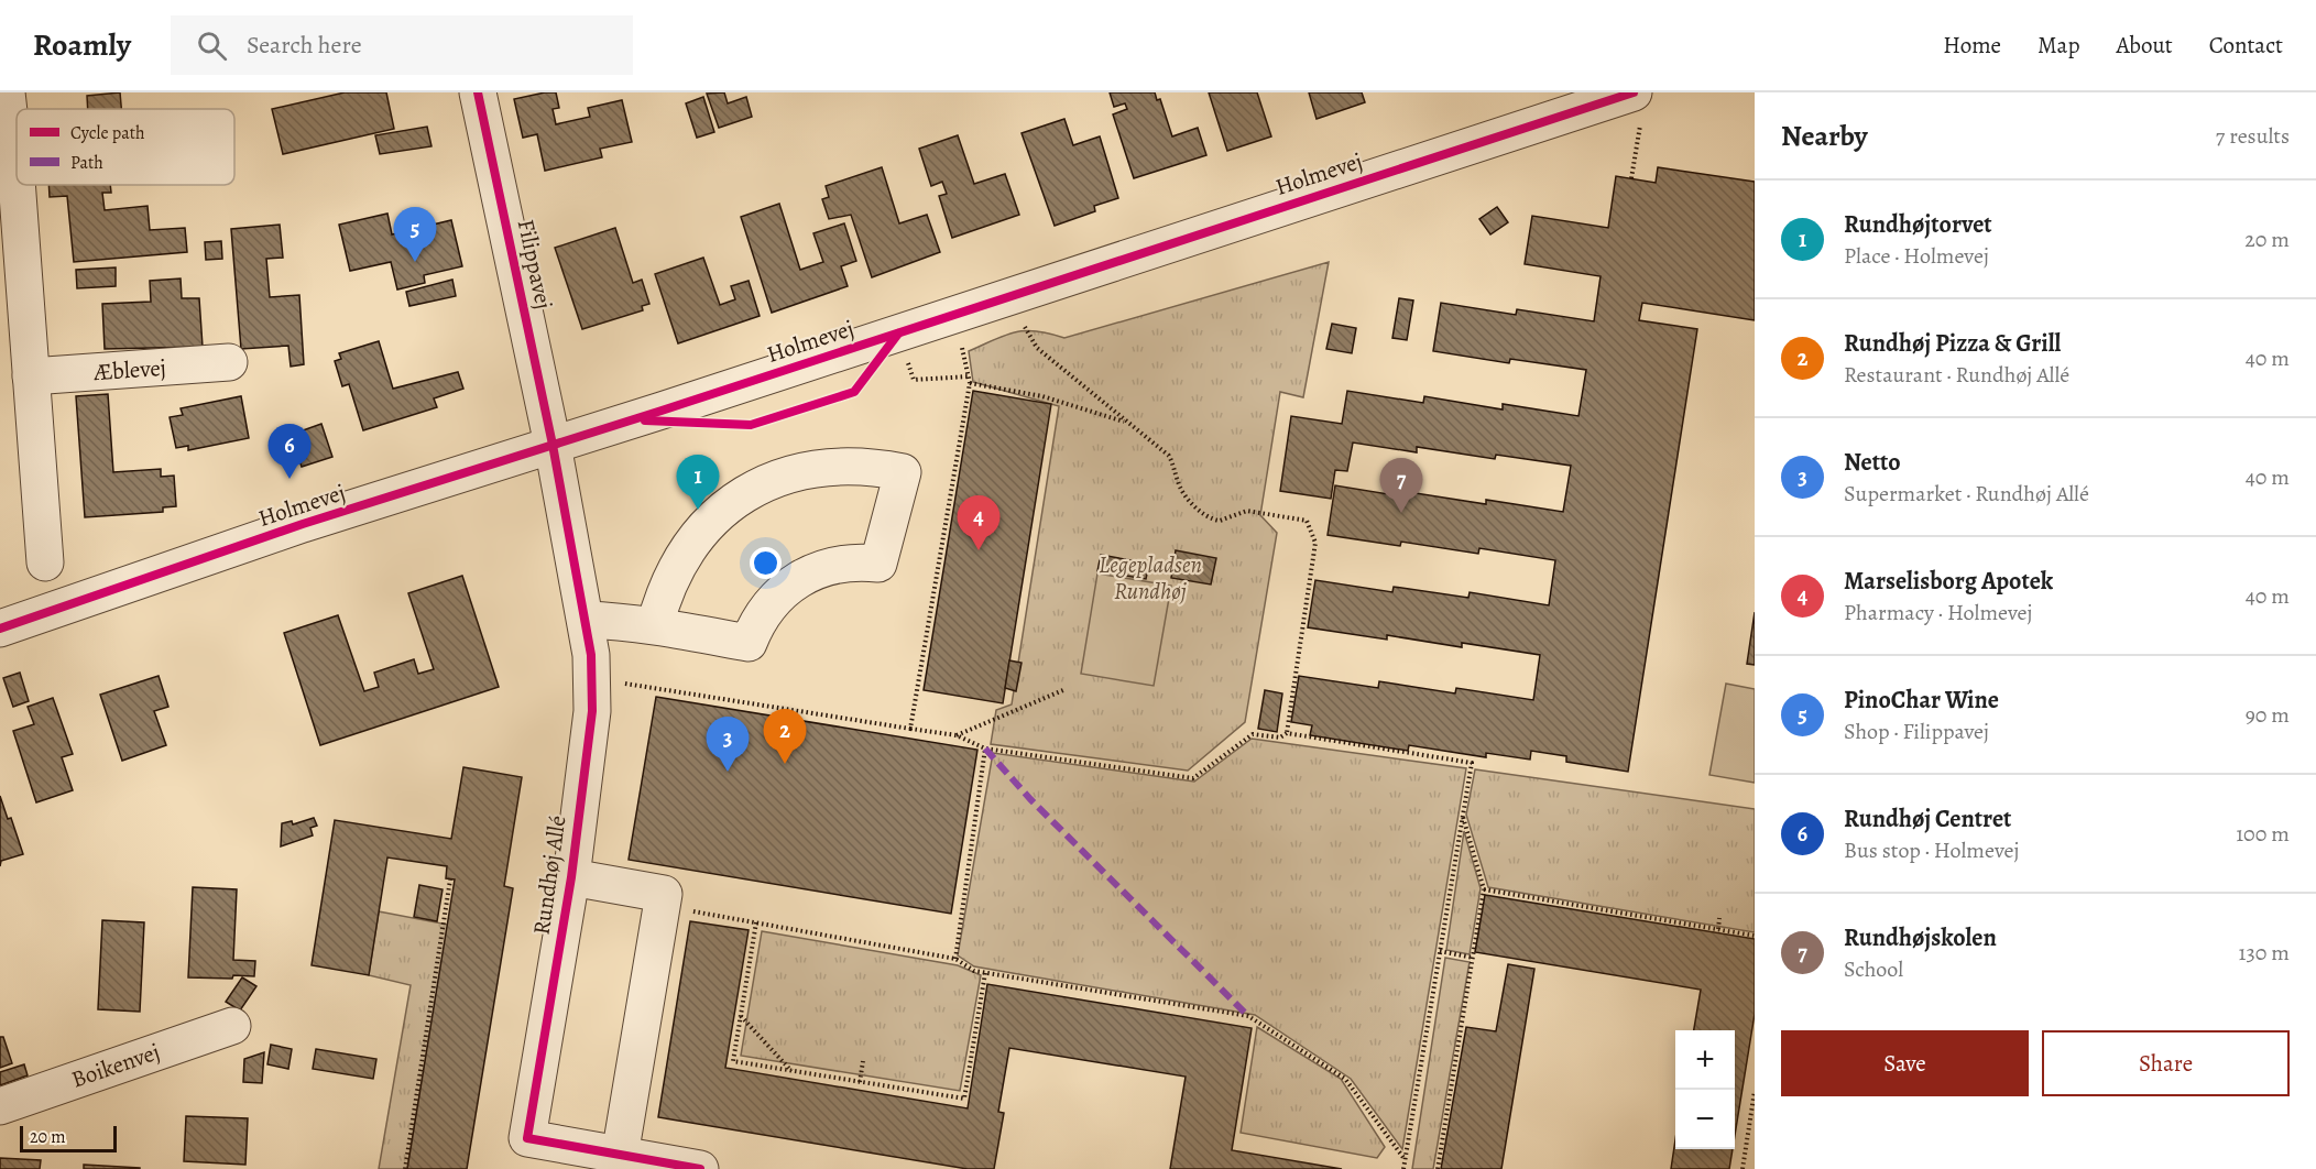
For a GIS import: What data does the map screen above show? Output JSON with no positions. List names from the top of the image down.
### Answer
{
  "streets": {
    "street": [
      "Holmevej",
      "Filippavej",
      "Æblevej",
      "Rundhøj Allé",
      "Boikenvej"
    ]
  },
  "crossings": [
    ["Holmevej", "Filippavej"],
    ["Holmevej", "Rundhøj Allé"],
    ["Filippavej", "Rundhøj Allé"]
  ],
  "parks": ["Legepladsen Rundhøj"],
  "legend": ["Cycle path", "Path"],
  "scale_bar": "20 m",
  "page": {
    "header": "Roamly",
    "search": "Search here",
    "nav": [
      "Home",
      "Map",
      "About",
      "Contact"
    ],
    "heading": ["Nearby", "7 results"],
    "list": [
      {
        "mark": "1",
        "name": "Rundhøjtorvet",
        "note": "Place · Holmevej",
        "value": "20 m"
      },
      {
        "mark": "2",
        "name": "Rundhøj Pizza & Grill",
        "note": "Restaurant · Rundhøj Allé",
        "value": "40 m"
      },
      {
        "mark": "3",
        "name": "Netto",
        "note": "Supermarket · Rundhøj Allé",
        "value": "40 m"
      },
      {
        "mark": "4",
        "name": "Marselisborg Apotek",
        "note": "Pharmacy · Holmevej",
        "value": "40 m"
      },
      {
        "mark": "5",
        "name": "PinoChar Wine",
        "note": "Shop · Filippavej",
        "value": "90 m"
      },
      {
        "mark": "6",
        "name": "Rundhøj Centret",
        "note": "Bus stop · Holmevej",
        "value": "100 m"
      },
      {
        "mark": "7",
        "name": "Rundhøjskolen",
        "note": "School",
        "value": "130 m"
      }
    ],
    "pins": [
      "5",
      "6",
      "1",
      "7",
      "4",
      "2",
      "3"
    ],
    "buttons": ["Save", "Share"],
    "map_buttons": ["+", "−"],
    "scale": "20 m"
  }
}
